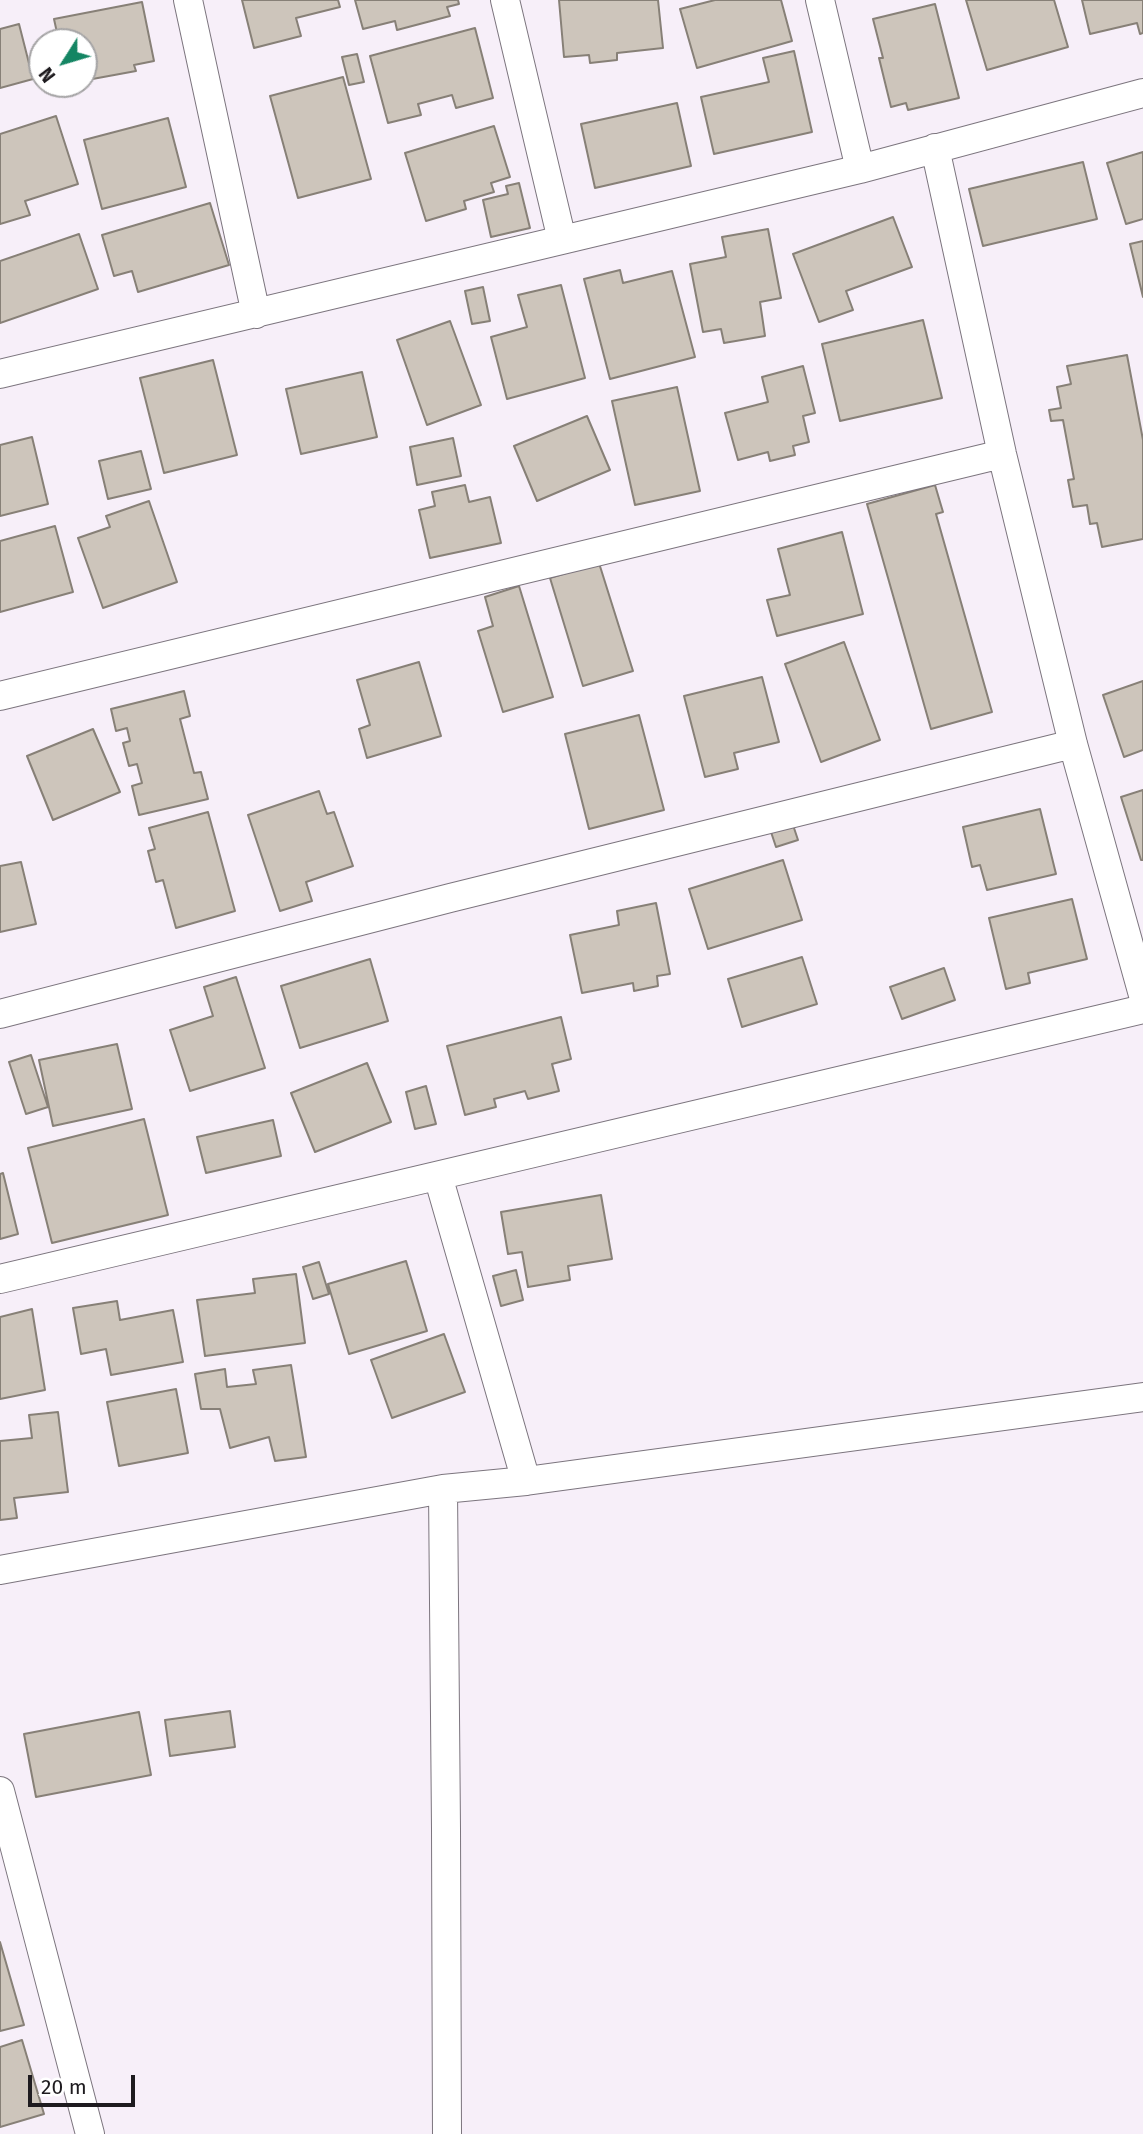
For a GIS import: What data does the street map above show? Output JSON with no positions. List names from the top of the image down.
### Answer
{
  "scale_bar": "20 m",
  "north": "bottom left"
}
